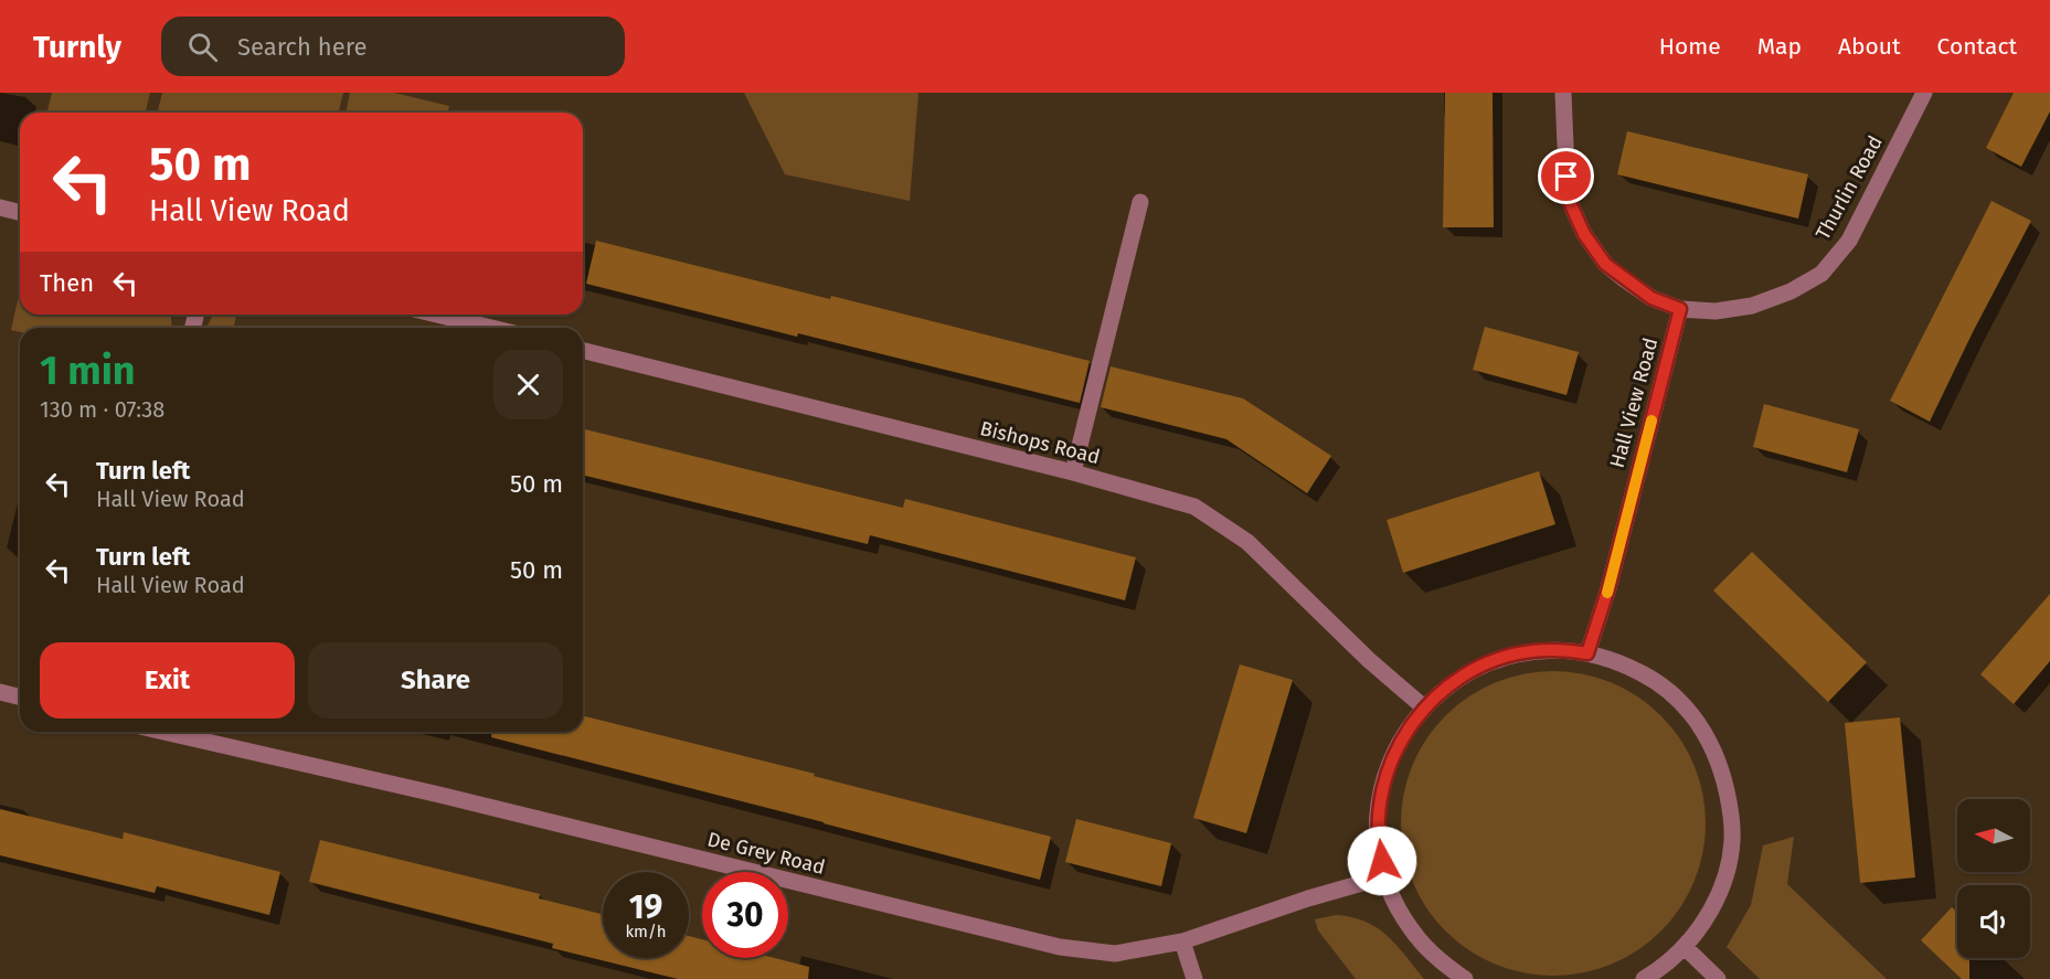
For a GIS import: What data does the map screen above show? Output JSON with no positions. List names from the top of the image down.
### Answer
{
  "streets": {
    "street": [
      "Thurlin Road",
      "Hall View Road",
      "Bishops Road",
      "De Grey Road"
    ]
  },
  "crossings": [
    ["Thurlin Road", "Hall View Road"]
  ],
  "north": "left",
  "page": {
    "header": "Turnly",
    "search": "Search here",
    "nav": [
      "Home",
      "Map",
      "About",
      "Contact"
    ],
    "turn": ["50 m", "Hall View Road"],
    "then": "Then",
    "heading": ["1 min", "130 m · 07:38"],
    "list": [
      {
        "name": "Turn left",
        "note": "Hall View Road",
        "value": "50 m"
      },
      {
        "name": "Turn left",
        "note": "Hall View Road",
        "value": "50 m"
      }
    ],
    "buttons": ["Exit", "Share"],
    "speed": "19 km/h",
    "limit": "30"
  }
}
